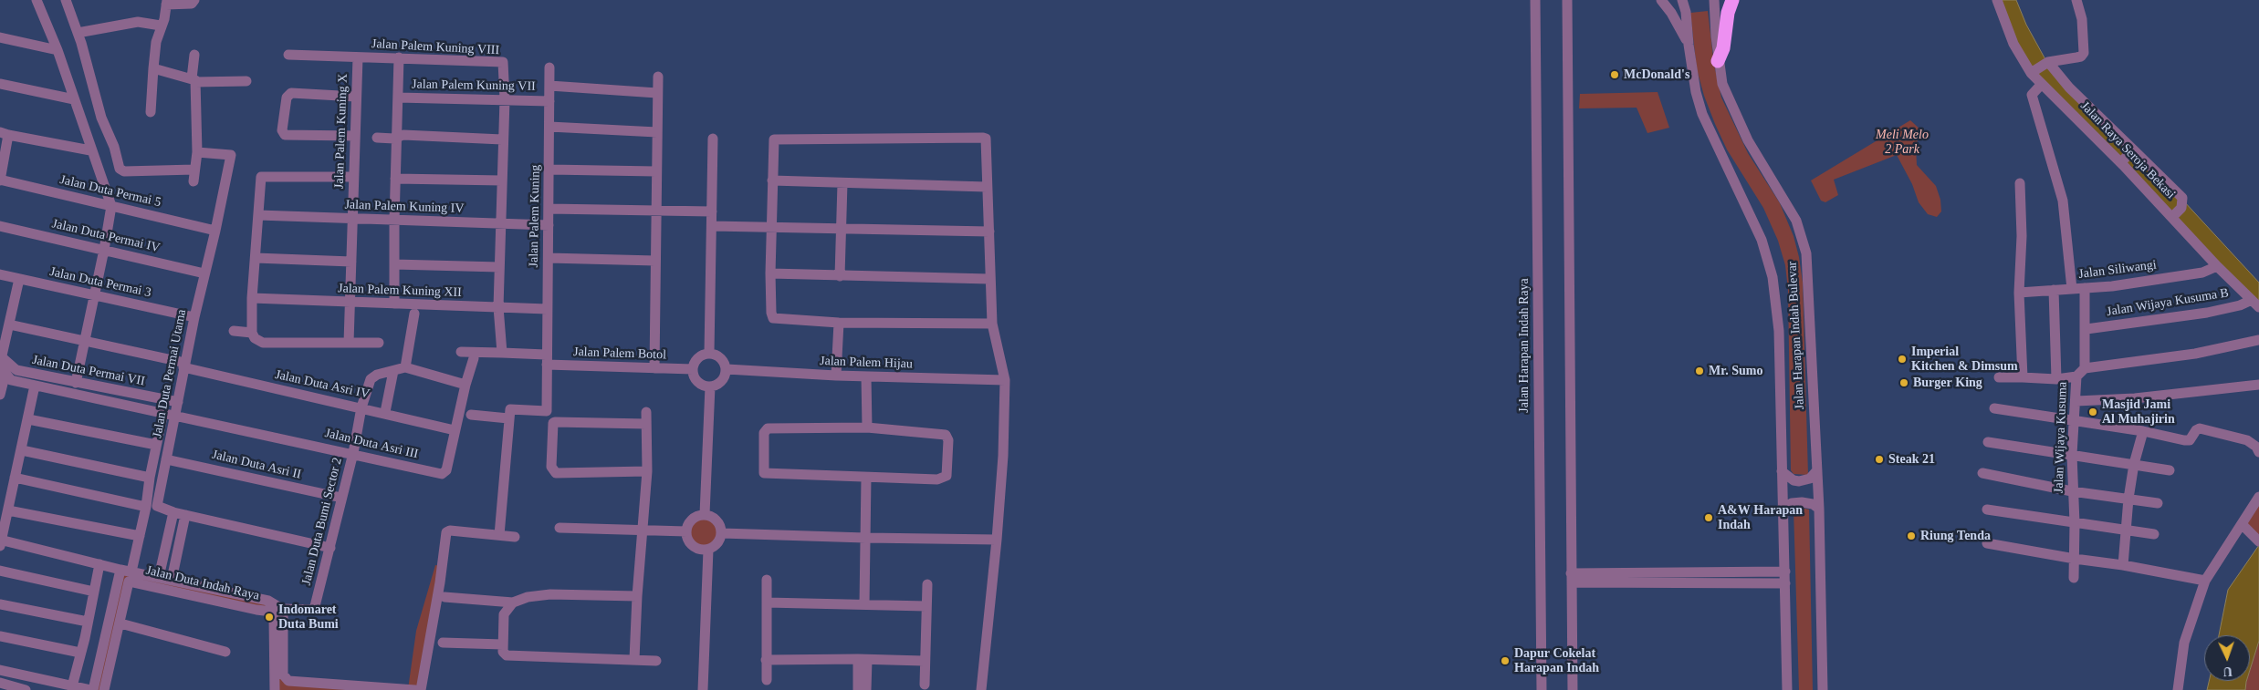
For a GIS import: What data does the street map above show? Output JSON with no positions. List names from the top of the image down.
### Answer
{
  "streets": {
    "street": [
      "Jalan Palem Kuning VIII",
      "Jalan Palem Kuning VII",
      "Jalan Palem Kuning X",
      "Jalan Raya Seroja Bekasi",
      "Jalan Duta Permai 5",
      "Jalan Palem Kuning IV",
      "Jalan Palem Kuning",
      "Jalan Duta Permai IV",
      "Jalan Siliwangi",
      "Jalan Duta Permai 3",
      "Jalan Palem Kuning XII",
      "Jalan Wijaya Kusuma B",
      "Jalan Harapan Indah Bulevar",
      "Jalan Harapan Indah Raya",
      "Jalan Palem Botol",
      "Jalan Palem Hijau",
      "Jalan Duta Permai VII",
      "Jalan Duta Permai Utama",
      "Jalan Duta Asri IV",
      "Jalan Wijaya Kusuma",
      "Jalan Duta Asri III",
      "Jalan Duta Asri II",
      "Jalan Duta Bumi Sector 2",
      "Jalan Duta Indah Raya"
    ]
  },
  "crossings": [
    ["Jalan Palem Kuning VIII", "Jalan Palem Kuning VII"],
    ["Jalan Palem Kuning VIII", "Jalan Palem Kuning X"],
    ["Jalan Palem Kuning VII", "Jalan Palem Kuning"],
    ["Jalan Palem Kuning X", "Jalan Palem Kuning IV"],
    ["Jalan Palem Kuning X", "Jalan Palem Kuning XII"],
    ["Jalan Raya Seroja Bekasi", "Jalan Siliwangi"],
    ["Jalan Raya Seroja Bekasi", "Jalan Wijaya Kusuma B"],
    ["Jalan Duta Permai 5", "Jalan Duta Permai Utama"],
    ["Jalan Palem Kuning IV", "Jalan Palem Kuning"],
    ["Jalan Palem Kuning", "Jalan Palem Kuning XII"],
    ["Jalan Palem Kuning", "Jalan Palem Botol"],
    ["Jalan Duta Permai IV", "Jalan Duta Permai Utama"],
    ["Jalan Duta Permai 3", "Jalan Duta Permai Utama"],
    ["Jalan Palem Botol", "Jalan Palem Hijau"],
    ["Jalan Duta Permai VII", "Jalan Duta Permai Utama"],
    ["Jalan Duta Permai VII", "Jalan Duta Asri III"],
    ["Jalan Duta Permai Utama", "Jalan Duta Asri IV"],
    ["Jalan Duta Permai Utama", "Jalan Duta Asri III"],
    ["Jalan Duta Permai Utama", "Jalan Duta Asri II"],
    ["Jalan Duta Permai Utama", "Jalan Duta Bumi Sector 2"],
    ["Jalan Duta Asri IV", "Jalan Duta Asri III"],
    ["Jalan Duta Asri IV", "Jalan Duta Bumi Sector 2"],
    ["Jalan Duta Asri III", "Jalan Duta Bumi Sector 2"],
    ["Jalan Duta Asri II", "Jalan Duta Bumi Sector 2"],
    ["Jalan Duta Bumi Sector 2", "Jalan Duta Indah Raya"]
  ],
  "parks": ["Meli Melo 2 Park"],
  "places": [
    "McDonald's",
    "Imperial Kitchen & Dimsum",
    "Mr. Sumo",
    "Burger King",
    "Masjid Jami Al Muhajirin",
    "Steak 21",
    "A&W Harapan Indah",
    "Riung Tenda",
    "Indomaret Duta Bumi",
    "Dapur Cokelat Harapan Indah"
  ],
  "north": "bottom"
}
